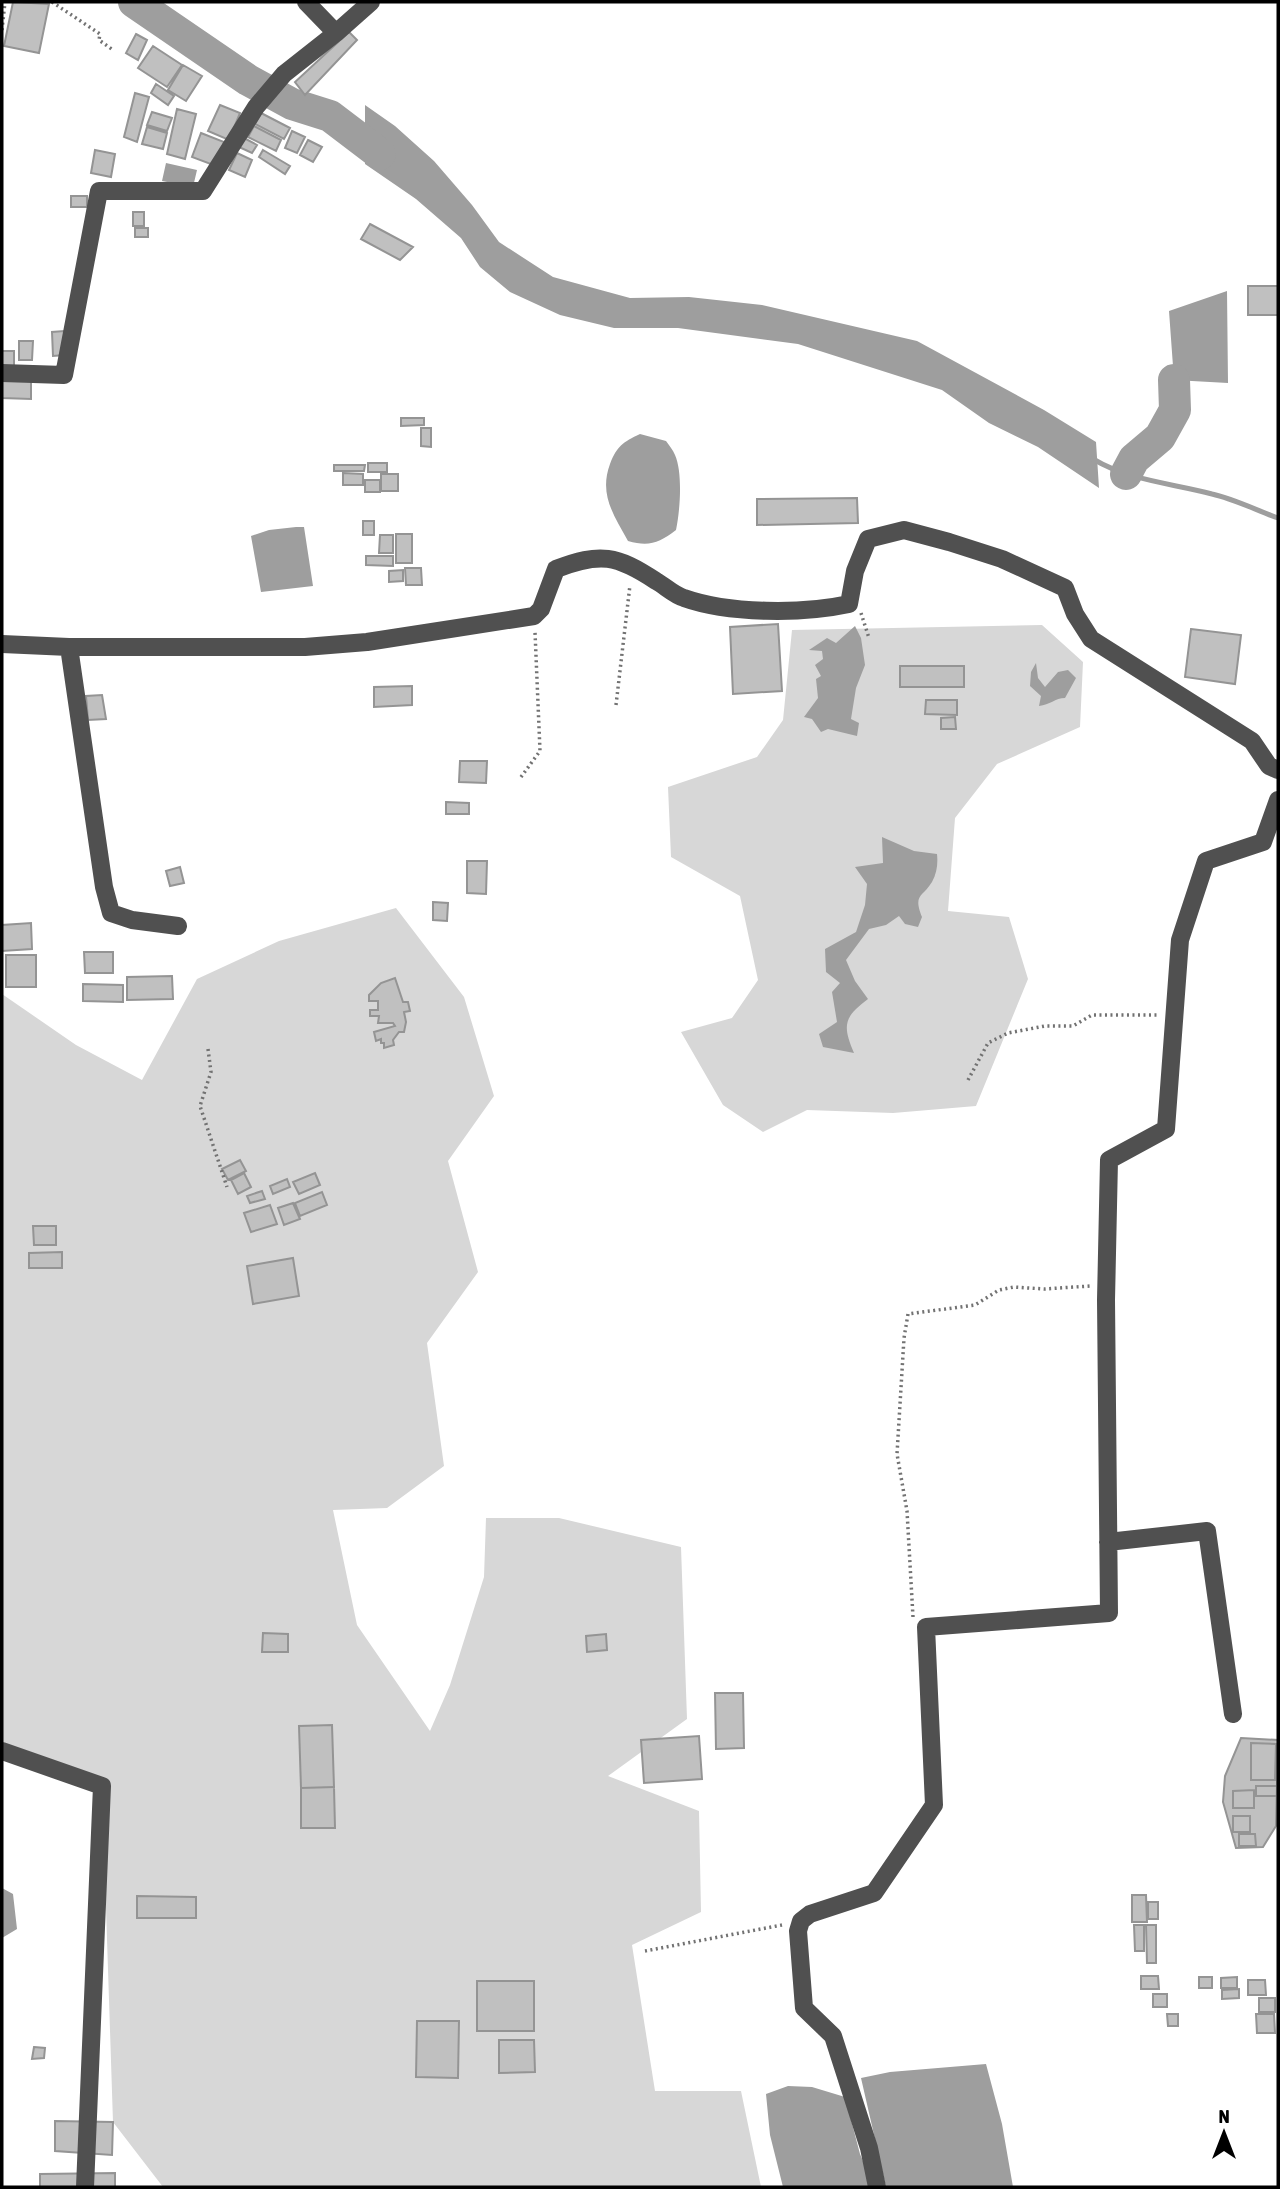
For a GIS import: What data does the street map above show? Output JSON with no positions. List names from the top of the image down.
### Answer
{
  "north": "top"
}
